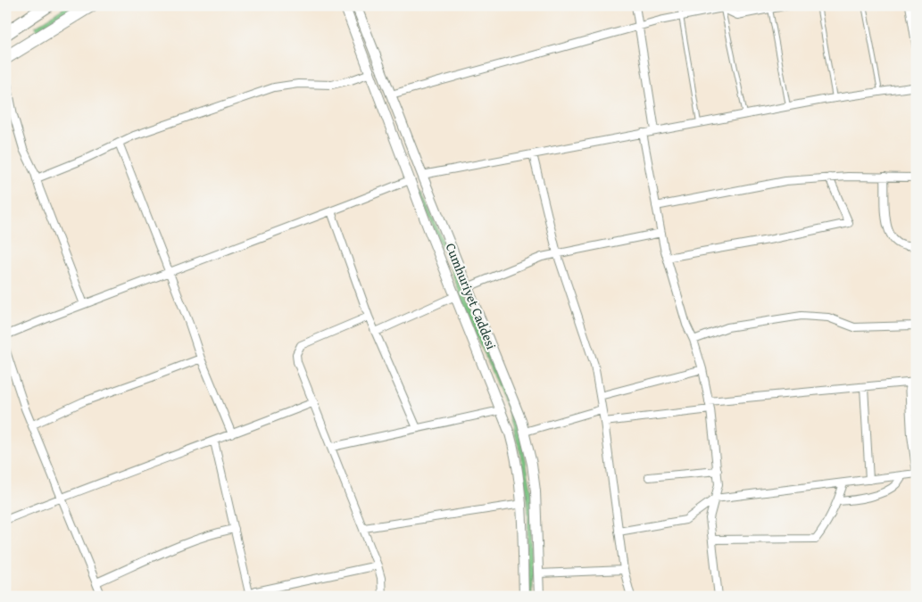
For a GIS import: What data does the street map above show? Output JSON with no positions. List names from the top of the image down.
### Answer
{
  "streets": {
    "main road": ["Cumhuriyet Caddesi"]
  }
}
